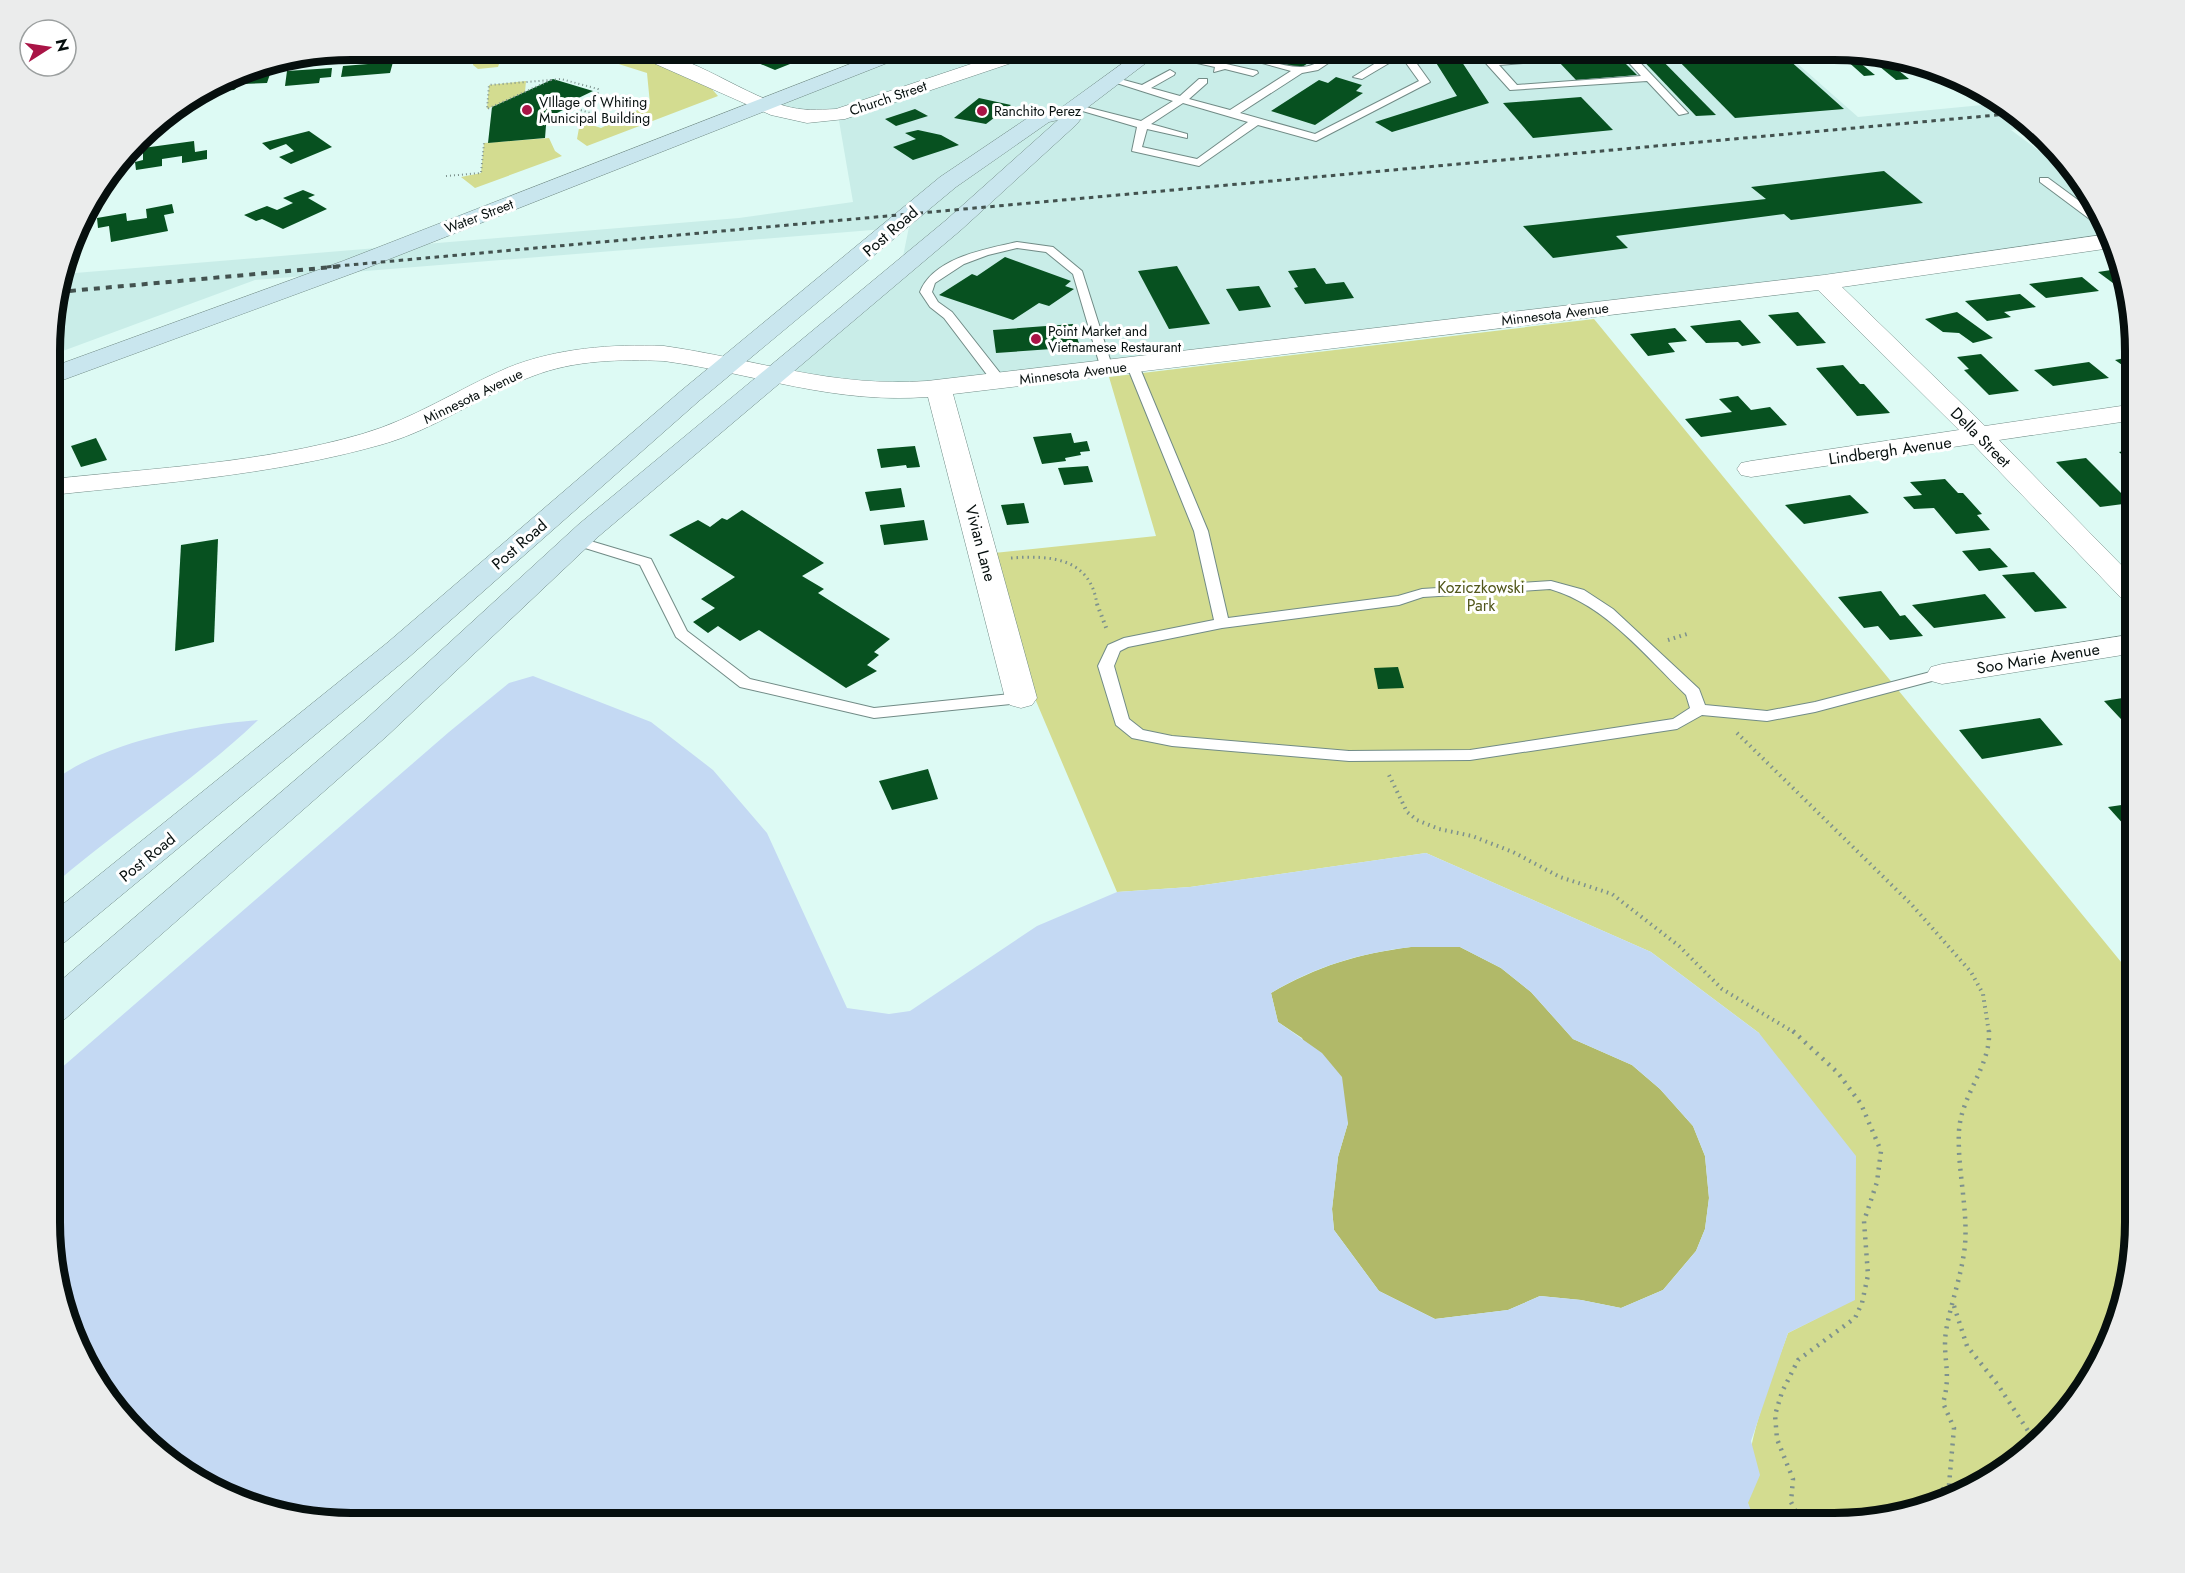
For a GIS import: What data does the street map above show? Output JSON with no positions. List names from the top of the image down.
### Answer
{
  "streets": {
    "main road": ["Water Street", "Post Road"],
    "street": [
      "Church Street",
      "Minnesota Avenue",
      "Della Street",
      "Lindbergh Avenue",
      "Vivian Lane",
      "Soo Marie Avenue"
    ]
  },
  "crossings": [
    ["Church Street", "Water Street"],
    ["Post Road", "Minnesota Avenue"],
    ["Minnesota Avenue", "Della Street"],
    ["Minnesota Avenue", "Vivian Lane"],
    ["Della Street", "Lindbergh Avenue"]
  ],
  "parks": ["Koziczkowski Park"],
  "places": ["VIllage of Whiting Municipal Building", "Ranchito Perez", "Point Market and Vietnamese Restaurant"],
  "north": "right"
}
